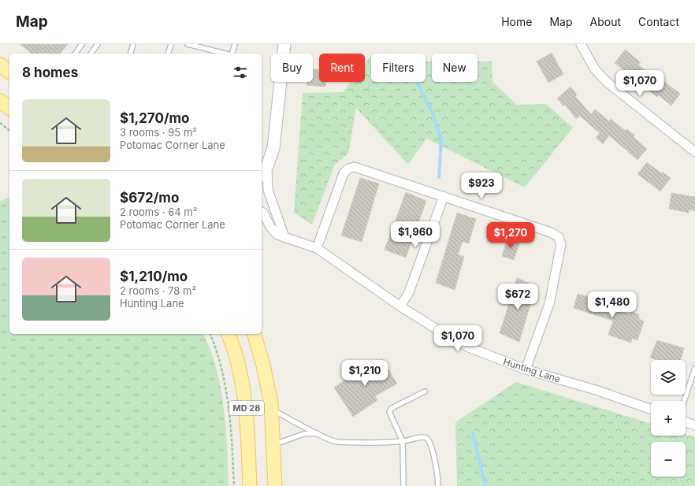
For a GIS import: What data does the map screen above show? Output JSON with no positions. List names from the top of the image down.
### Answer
{
  "streets": {
    "main road": ["MD 28"],
    "street": ["Hunting Lane"]
  },
  "page": {
    "header": "Map",
    "nav": [
      "Home",
      "Map",
      "About",
      "Contact"
    ],
    "chip": [
      "Buy",
      "Rent",
      "Filters",
      "New"
    ],
    "heading": "8 homes",
    "price": [
      "$1,070",
      "$923",
      "$1,960",
      "$1,270",
      "$672",
      "$1,480",
      "$1,070",
      "$1,210"
    ],
    "list": [
      {
        "name": "$1,270/mo",
        "note": "3 rooms · 95 m² · Potomac Corner Lane"
      },
      {
        "name": "$672/mo",
        "note": "2 rooms · 64 m² · Potomac Corner Lane"
      },
      {
        "name": "$1,210/mo",
        "note": "2 rooms · 78 m² · Hunting Lane"
      }
    ],
    "map_buttons": ["+", "−"]
  }
}
